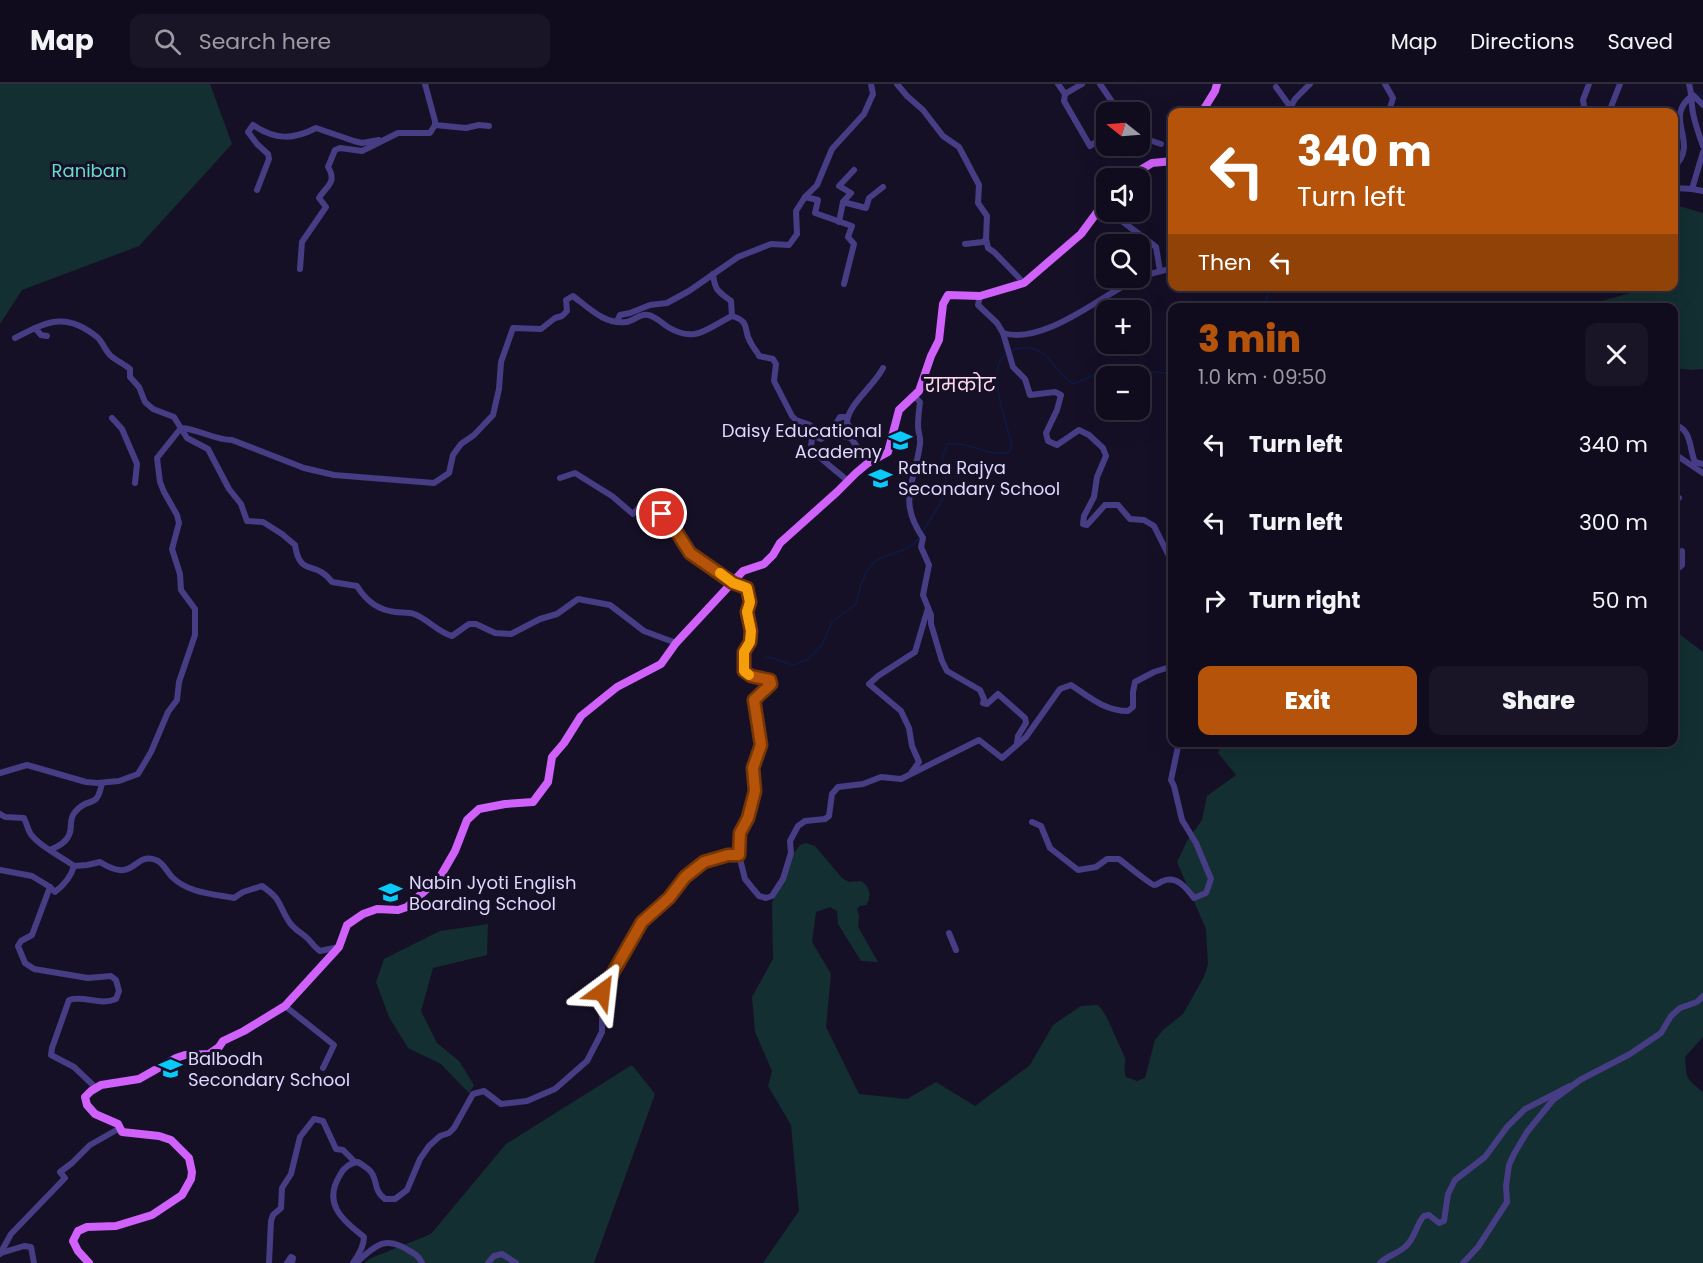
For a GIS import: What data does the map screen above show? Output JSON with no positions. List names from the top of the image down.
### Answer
{
  "districts": ["रामकोट"],
  "parks": ["Raniban"],
  "places": {
    "school or university": [
      "Daisy Educational Academy",
      "Ratna Rajya Secondary School",
      "Nabin Jyoti English Boarding School",
      "Balbodh Secondary School"
    ]
  },
  "north": "left",
  "page": {
    "header": "Map",
    "search": "Search here",
    "nav": ["Map", "Directions", "Saved"],
    "map_buttons": ["+", "−"],
    "turn": ["340 m", "Turn left"],
    "then": "Then",
    "heading": ["3 min", "1.0 km · 09:50"],
    "list": [
      {
        "name": "Turn left",
        "value": "340 m"
      },
      {
        "name": "Turn left",
        "value": "300 m"
      },
      {
        "name": "Turn right",
        "value": "50 m"
      }
    ],
    "buttons": ["Exit", "Share"]
  }
}
